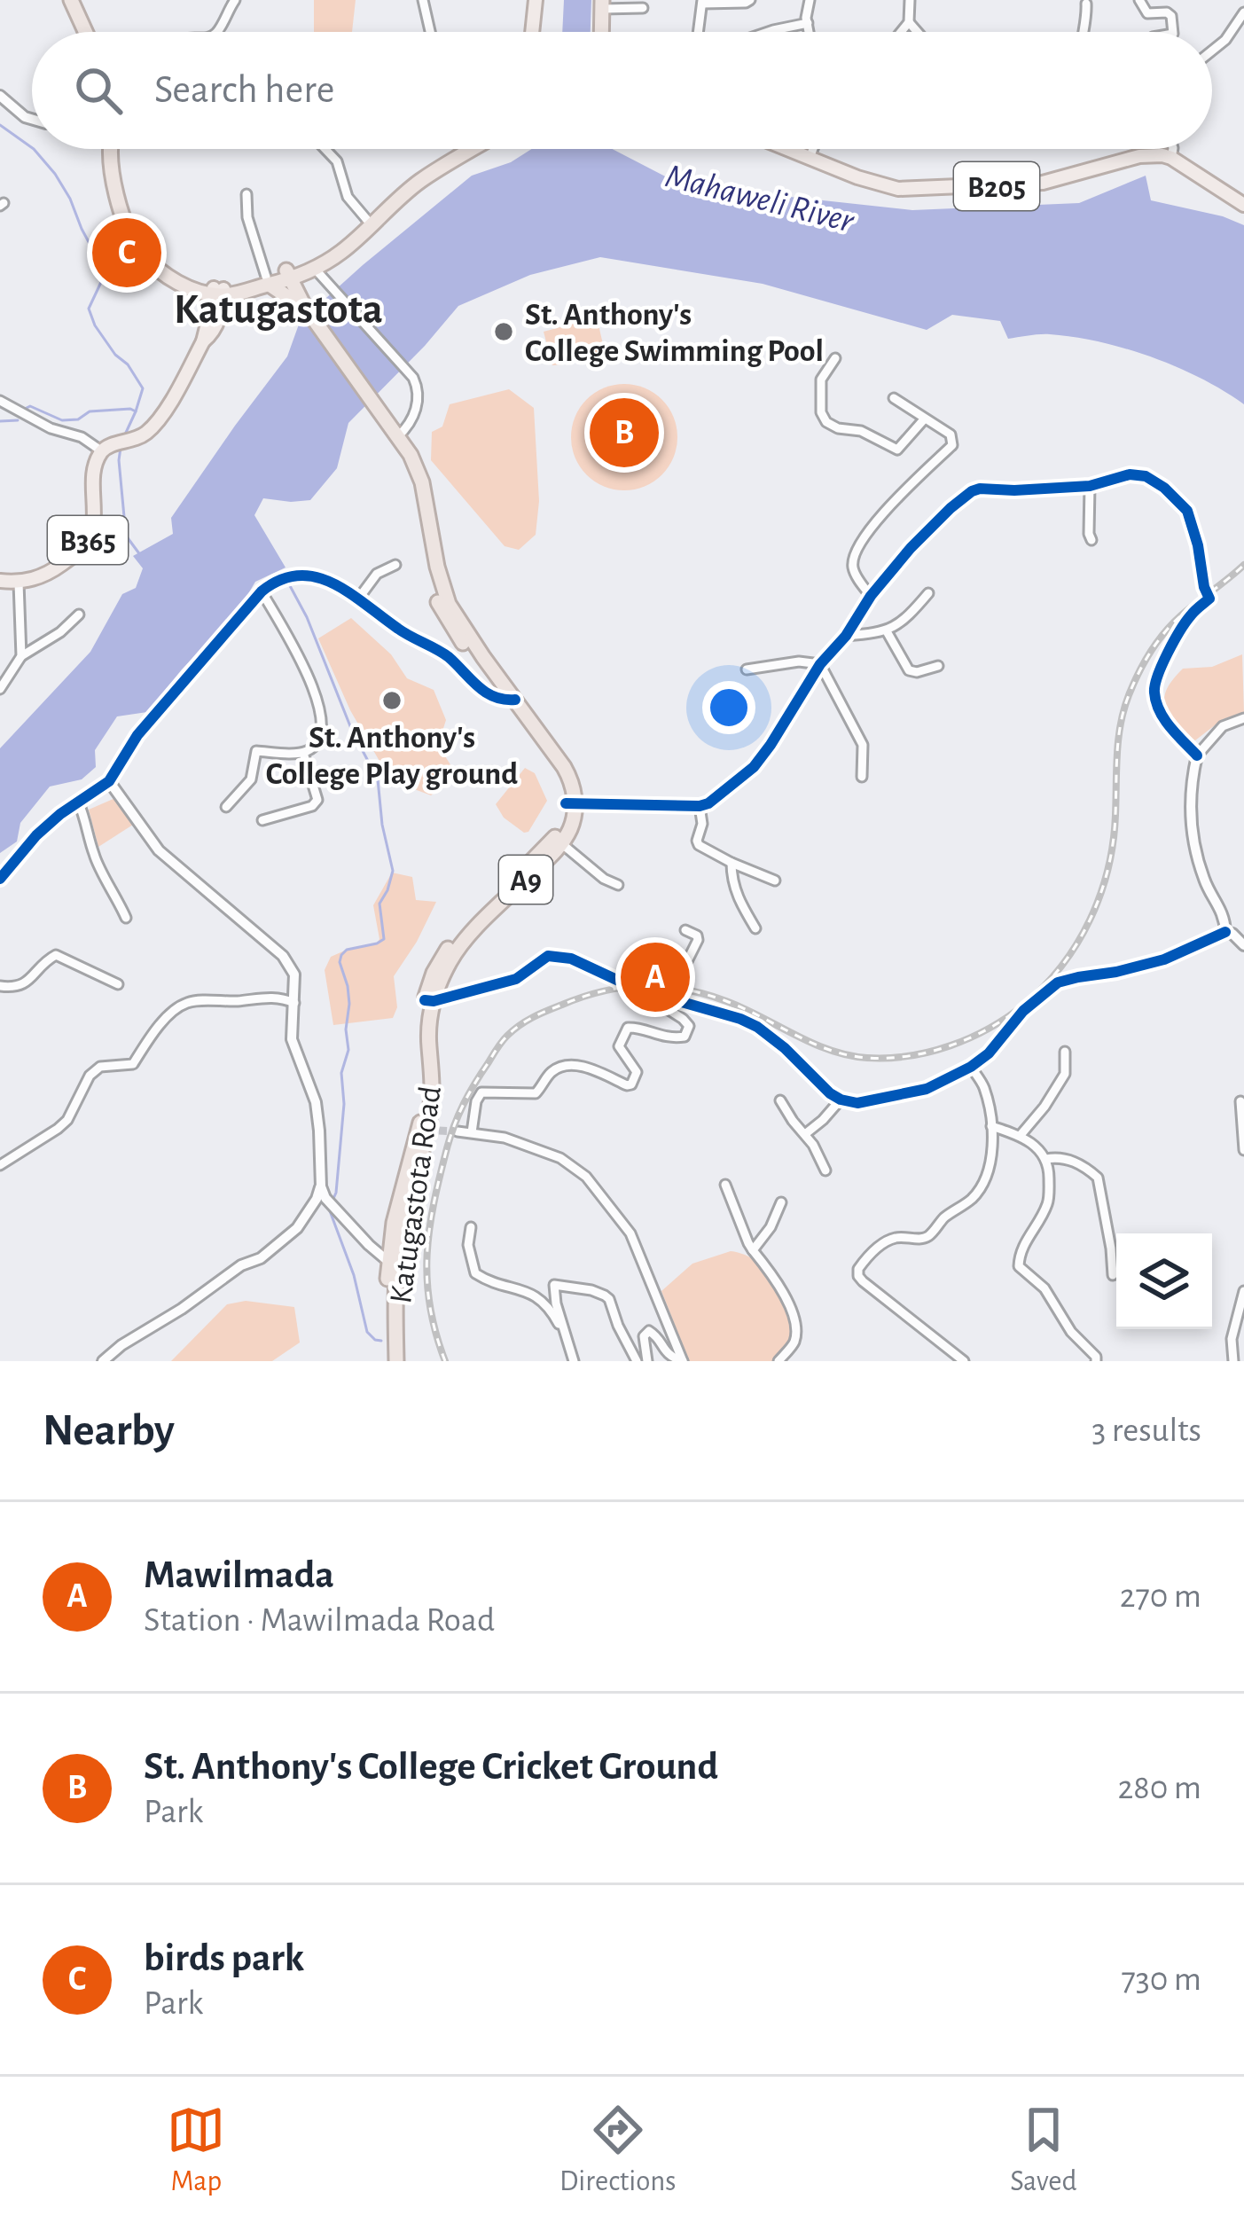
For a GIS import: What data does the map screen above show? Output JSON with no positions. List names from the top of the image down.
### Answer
{
  "streets": {
    "highway": ["A9", "Katugastota Road"],
    "main road": ["B205", "B365"]
  },
  "districts": ["Katugastota"],
  "water": ["Mahaweli River"],
  "places": ["St. Anthony's College Swimming Pool", "St. Anthony's College Play ground"],
  "page": {
    "search": "Search here",
    "pins": ["C", "B", "A"],
    "heading": ["Nearby", "3 results"],
    "list": [
      {
        "mark": "A",
        "name": "Mawilmada",
        "note": "Station · Mawilmada Road",
        "value": "270 m"
      },
      {
        "mark": "B",
        "name": "St. Anthony's College Cricket Ground",
        "note": "Park",
        "value": "280 m"
      },
      {
        "mark": "C",
        "name": "birds park",
        "note": "Park",
        "value": "730 m"
      }
    ],
    "nav": ["Map", "Directions", "Saved"]
  }
}
